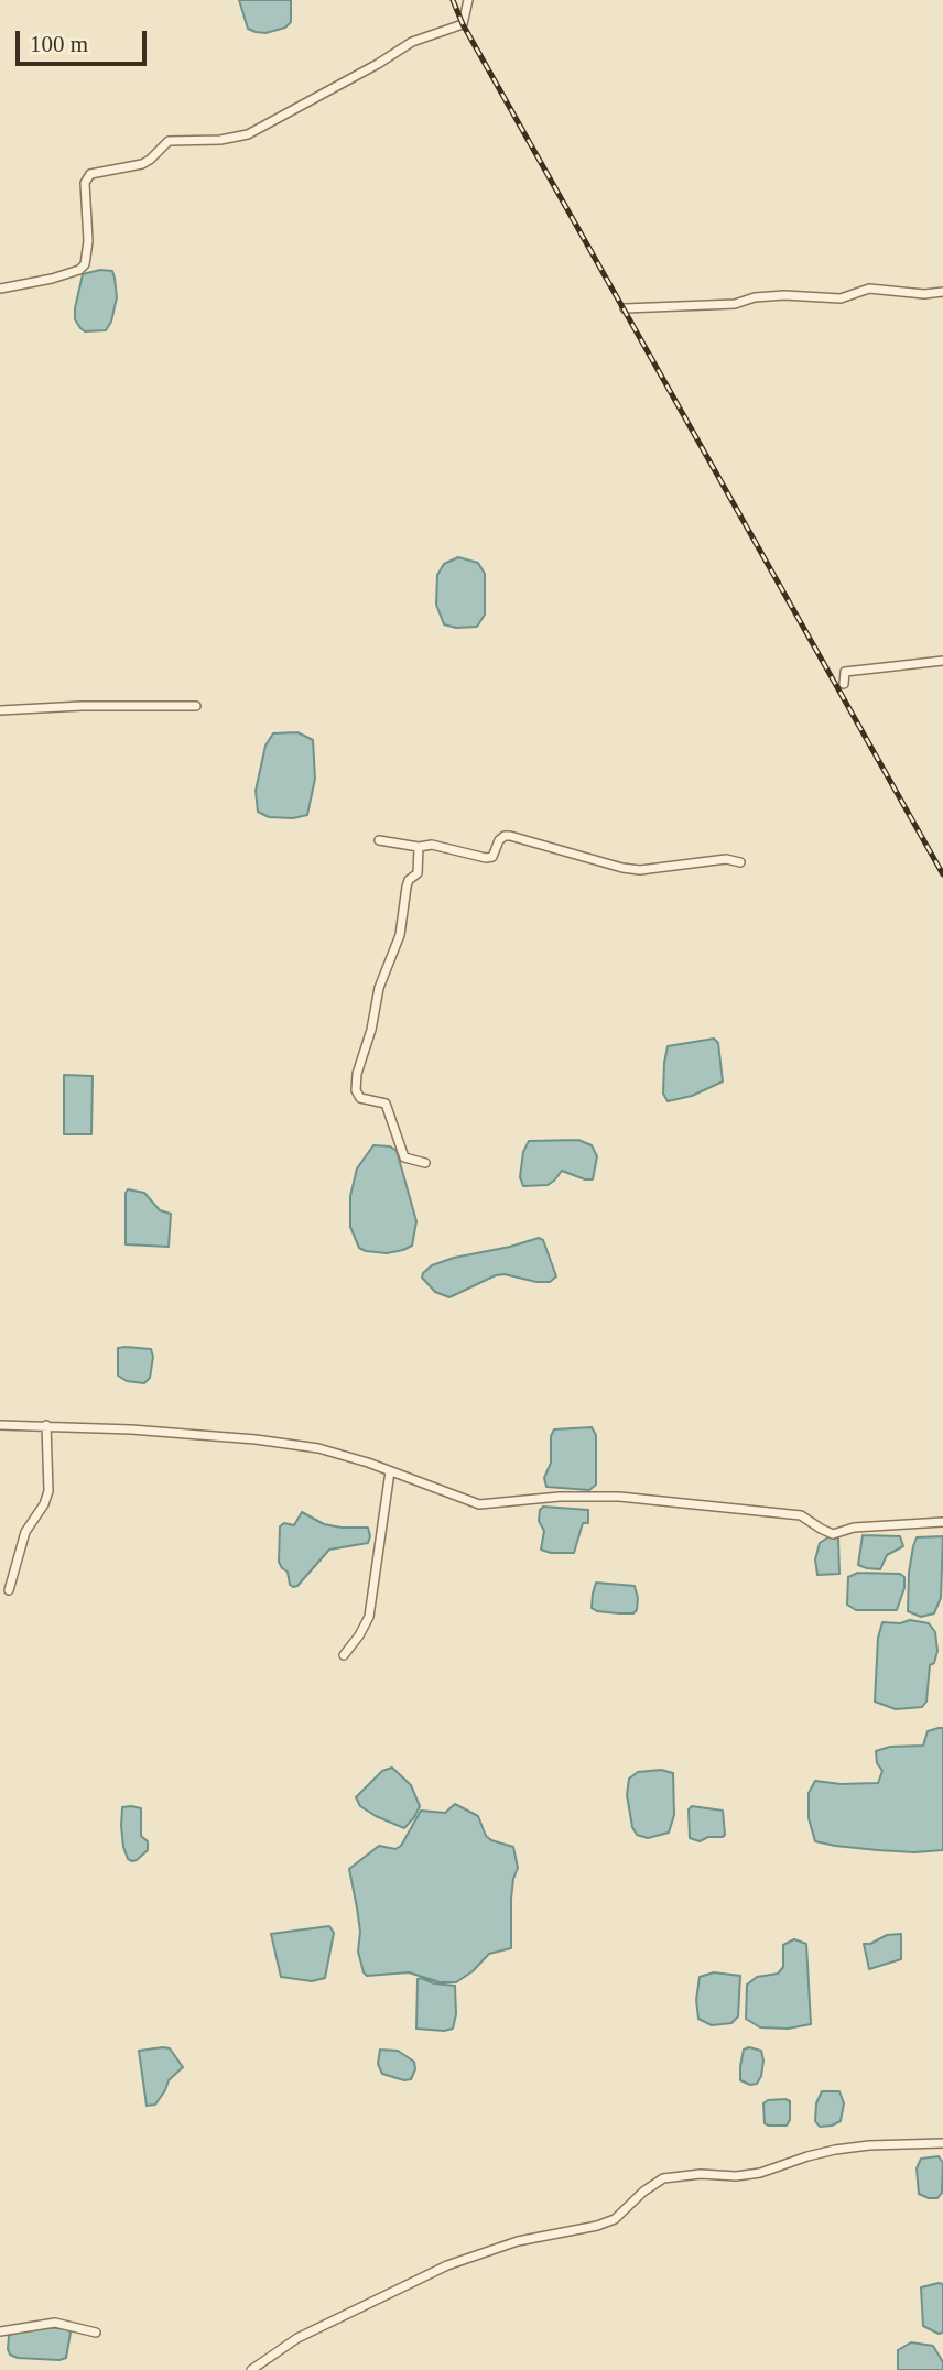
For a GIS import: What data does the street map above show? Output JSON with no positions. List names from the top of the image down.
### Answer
{
  "scale_bar": "100 m"
}
